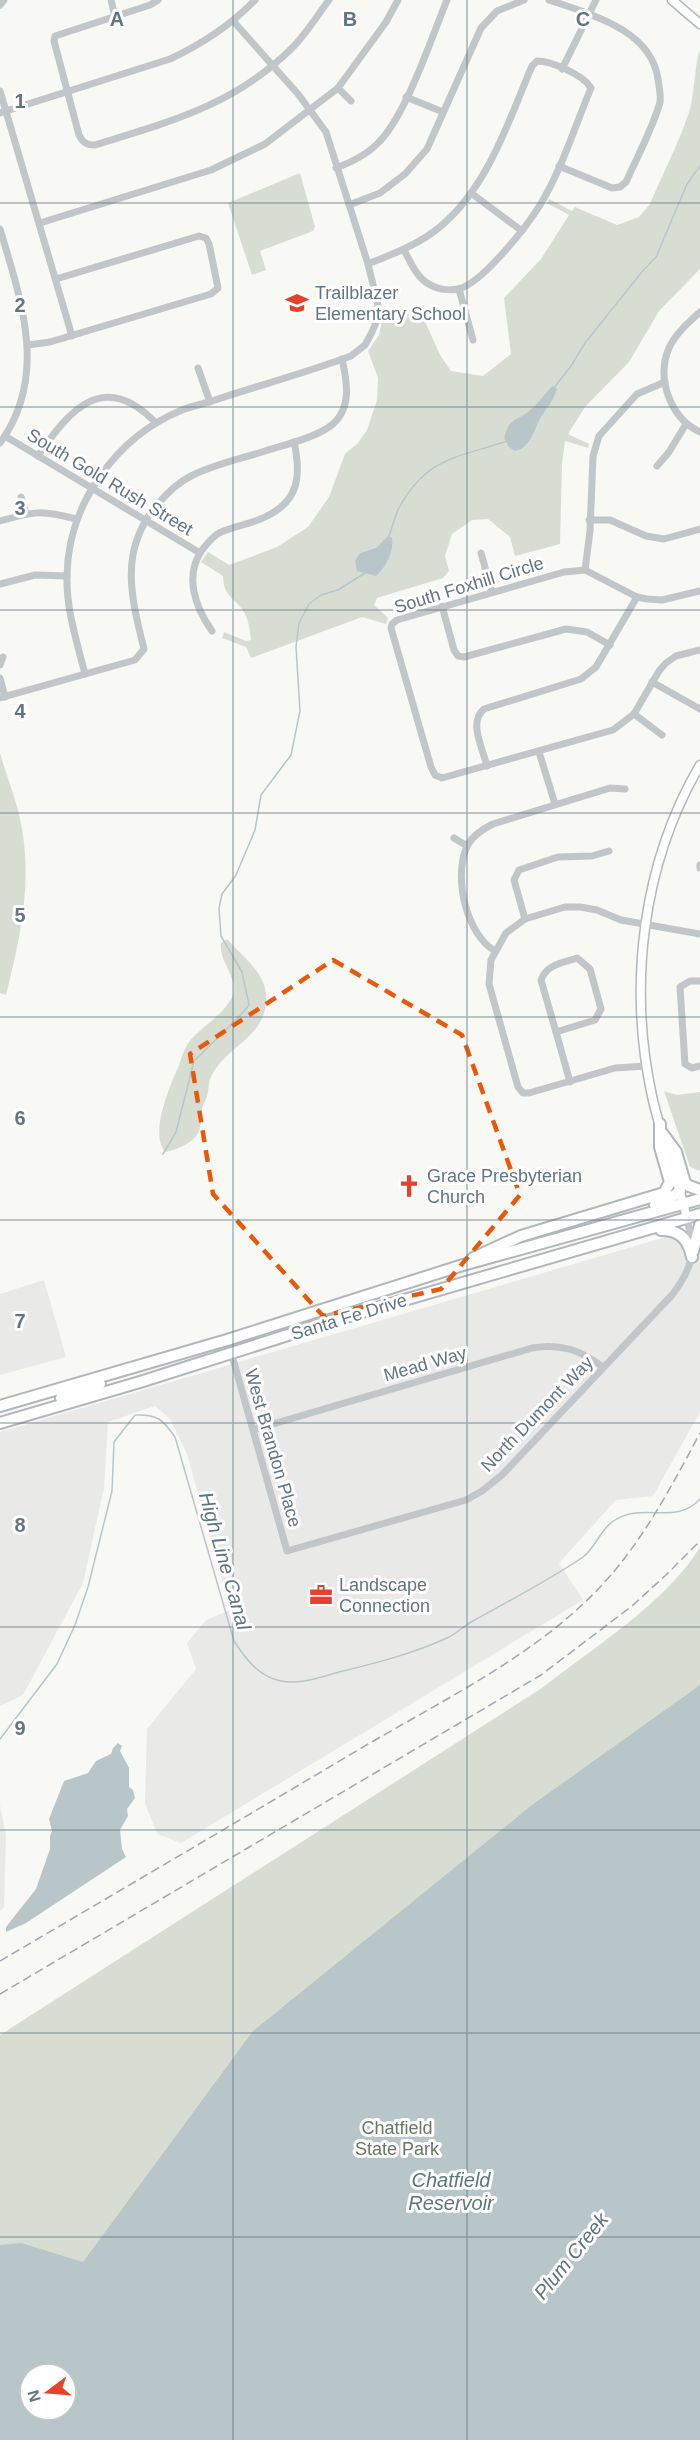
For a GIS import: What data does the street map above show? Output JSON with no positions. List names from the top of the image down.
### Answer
{
  "streets": {
    "highway": ["Santa Fe Drive"],
    "street": [
      "South Gold Rush Street",
      "South Foxhill Circle",
      "Mead Way",
      "North Dumont Way",
      "West Brandon Place"
    ]
  },
  "crossings": [
    ["Santa Fe Drive", "West Brandon Place"],
    ["Mead Way", "North Dumont Way"],
    ["Mead Way", "West Brandon Place"],
    ["North Dumont Way", "West Brandon Place"]
  ],
  "water": ["High Line Canal", "Chatfield Reservoir", "Plum Creek"],
  "parks": ["Chatfield State Park"],
  "places": {
    "school or university": ["Trailblazer Elementary School"],
    "church": ["Grace Presbyterian Church"],
    "office": ["Landscape Connection"]
  },
  "north": "left",
  "grid": {
    "columns": ["A", "B", "C"],
    "rows": [
      "1",
      "2",
      "3",
      "4",
      "5",
      "6",
      "7",
      "8",
      "9"
    ]
  }
}
